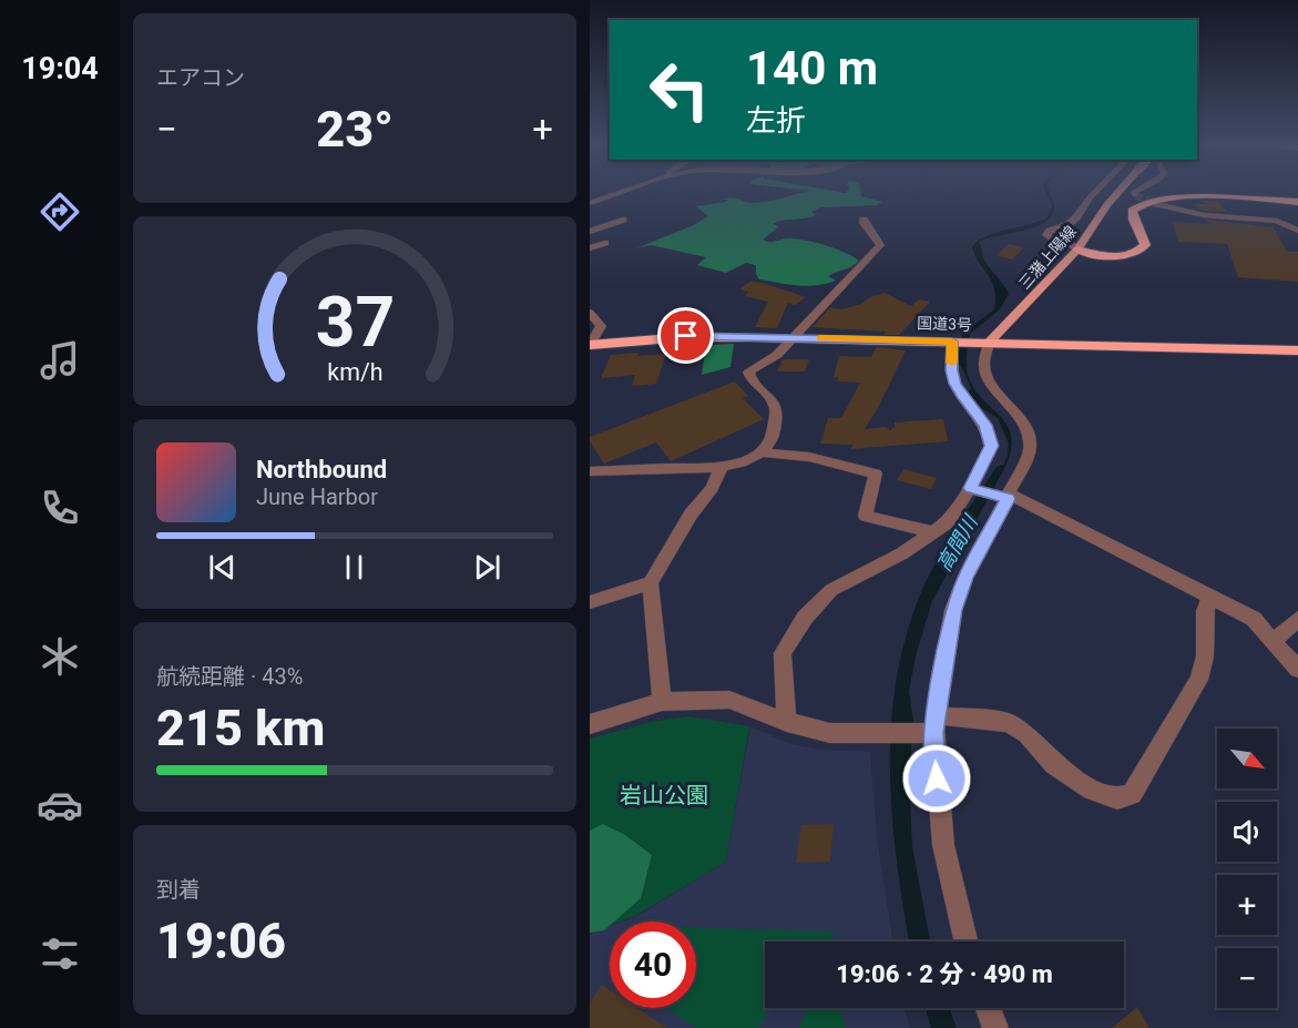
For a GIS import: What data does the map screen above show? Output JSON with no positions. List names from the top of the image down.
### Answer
{
  "streets": {
    "highway": ["国道3号"],
    "main road": ["三潴上陽線"]
  },
  "crossings": [
    ["三潴上陽線", "国道3号"]
  ],
  "water": ["高間川"],
  "parks": ["岩山公園"],
  "north": "bottom right",
  "page": {
    "tabs": "19:04",
    "tile": [
      "エアコン",
      ["航続距離 · 43%", "215 km"],
      ["到着", "19:06"]
    ],
    "turn": ["140 m", "左折"],
    "heat": ["−", "23°", "+"],
    "song": ["Northbound", "June Harbor"],
    "map_buttons": ["+", "−"],
    "limit": "40",
    "trip": "19:06 · 2 分 · 490 m",
    "gauge": ["37", "km/h"]
  }
}
